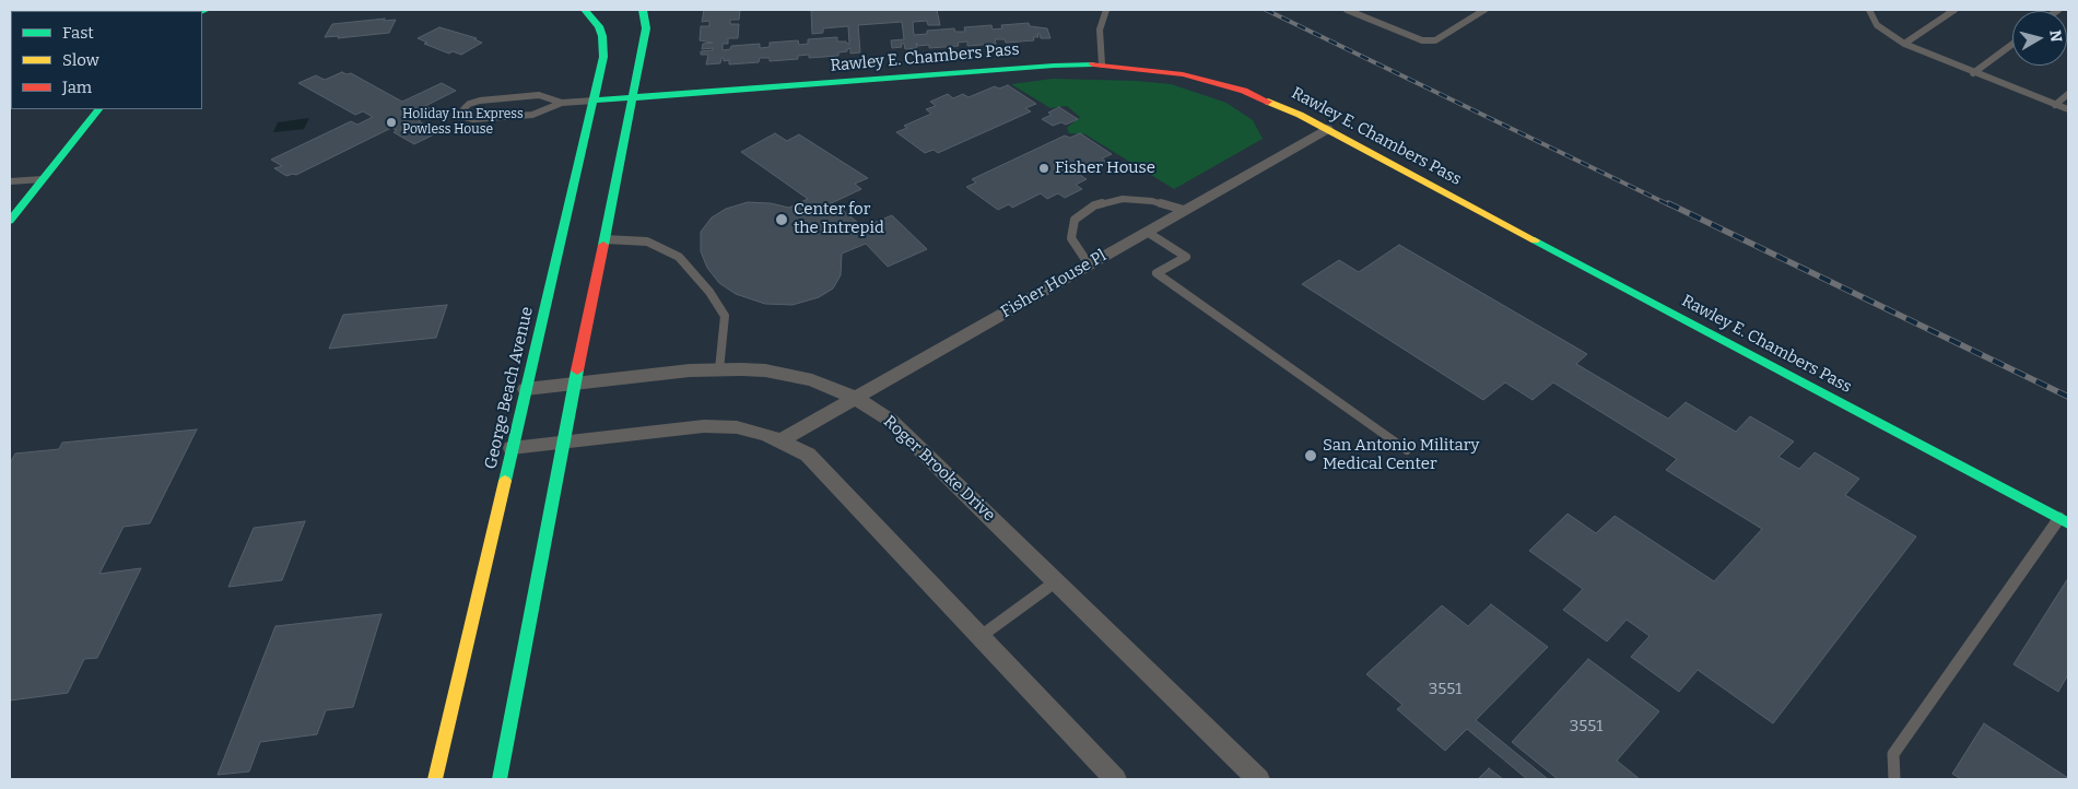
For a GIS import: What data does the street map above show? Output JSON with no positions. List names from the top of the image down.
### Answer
{
  "streets": {
    "street": [
      "Rawley E. Chambers Pass",
      "Fisher House Pl",
      "George Beach Avenue",
      "Roger Brooke Drive"
    ]
  },
  "crossings": [
    ["Rawley E. Chambers Pass", "Fisher House Pl"],
    ["Rawley E. Chambers Pass", "George Beach Avenue"],
    ["Fisher House Pl", "Roger Brooke Drive"],
    ["George Beach Avenue", "Roger Brooke Drive"]
  ],
  "places": [
    "Holiday Inn Express Powless House",
    "Fisher House",
    "Center for the Intrepid",
    "San Antonio Military Medical Center"
  ],
  "house_numbers": ["3551", "3551"],
  "legend": ["Fast", "Slow", "Jam"],
  "north": "right"
}
